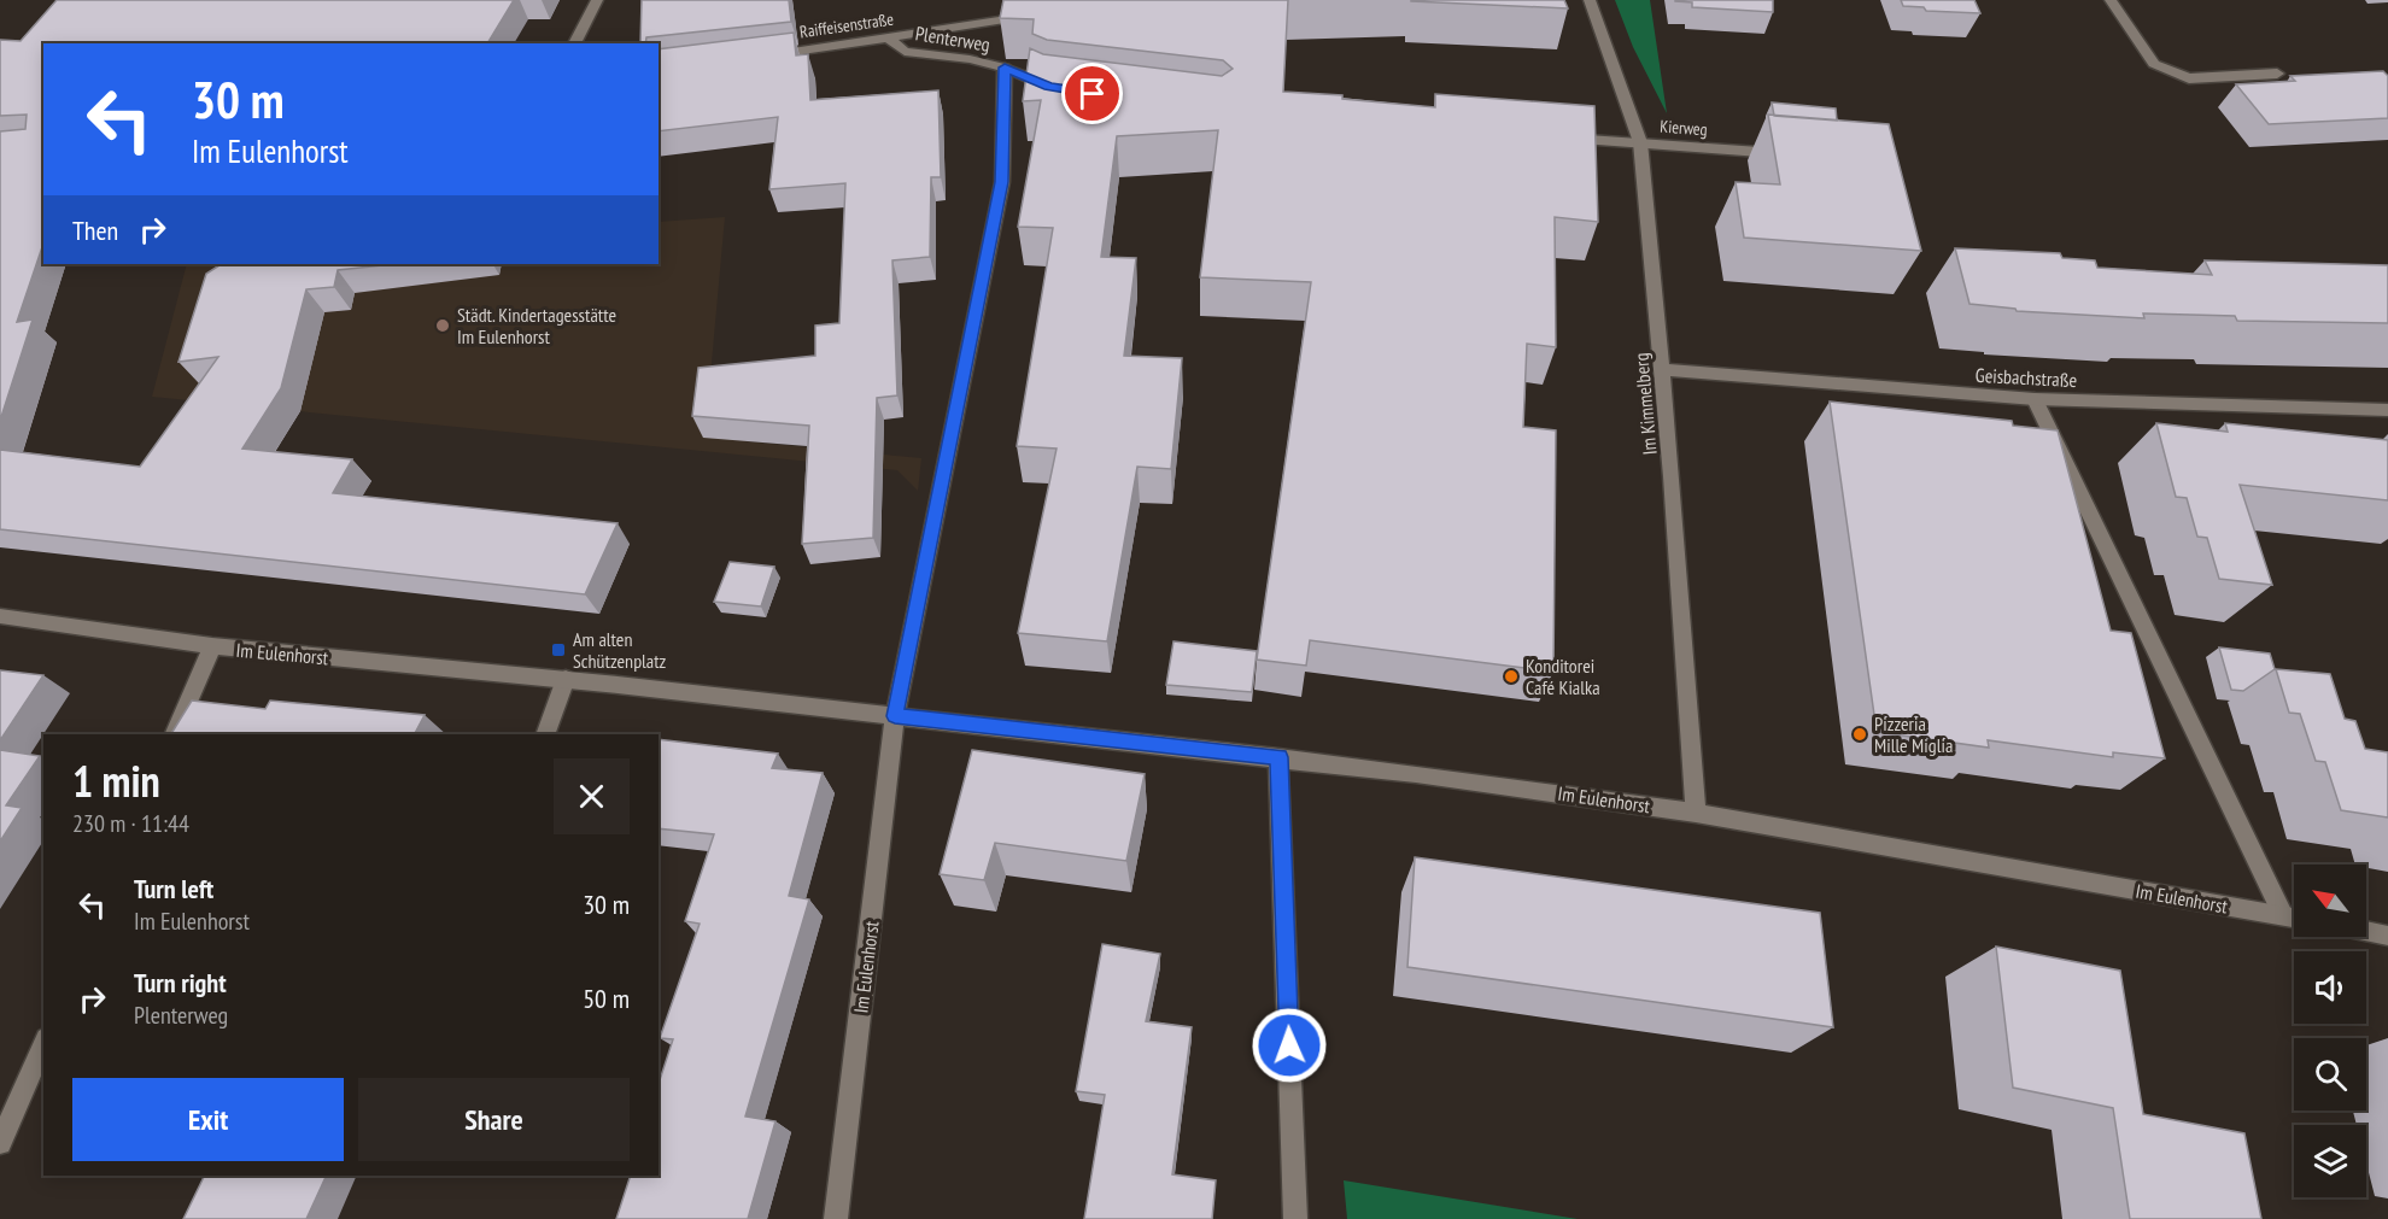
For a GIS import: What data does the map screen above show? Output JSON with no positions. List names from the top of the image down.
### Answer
{
  "streets": {
    "street": [
      "Raiffeisenstraße",
      "Plenterweg",
      "Kierweg",
      "Geisbachstraße",
      "Im Kimmelberg",
      "Im Eulenhorst"
    ]
  },
  "crossings": [
    ["Raiffeisenstraße", "Plenterweg"],
    ["Plenterweg", "Im Eulenhorst"],
    ["Kierweg", "Im Kimmelberg"],
    ["Geisbachstraße", "Im Kimmelberg"],
    ["Im Kimmelberg", "Im Eulenhorst"]
  ],
  "places": {
    "other": ["Städt. Kindertagesstätte Im Eulenhorst", "Konditorei Café Kialka", "Pizzeria Mille Miglia"],
    "transit": ["Am alten Schützenplatz"]
  },
  "north": "top left",
  "page": {
    "turn": ["30 m", "Im Eulenhorst"],
    "then": "Then",
    "heading": ["1 min", "230 m · 11:44"],
    "list": [
      {
        "name": "Turn left",
        "note": "Im Eulenhorst",
        "value": "30 m"
      },
      {
        "name": "Turn right",
        "note": "Plenterweg",
        "value": "50 m"
      }
    ],
    "buttons": ["Exit", "Share"]
  }
}
